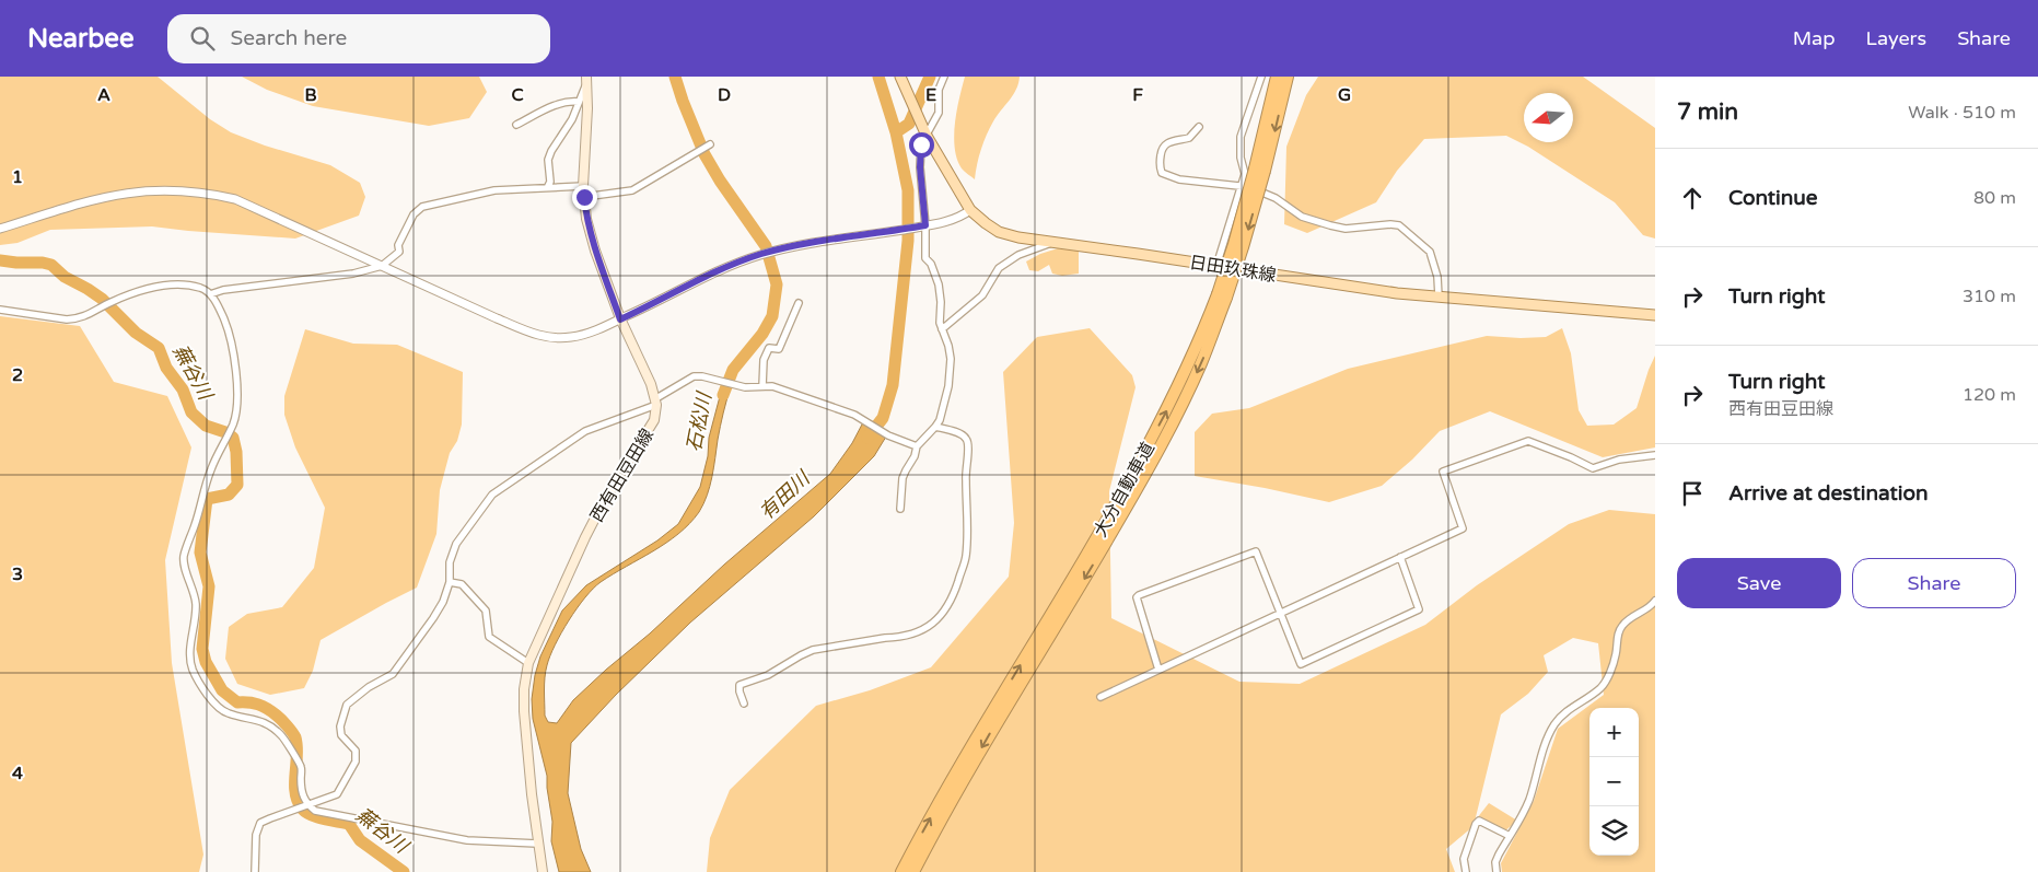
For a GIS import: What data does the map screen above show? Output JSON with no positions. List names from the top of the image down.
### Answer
{
  "streets": {
    "highway": ["大分自動車道"],
    "main road": ["日田玖珠線", "西有田豆田線"]
  },
  "water": ["蕪谷川", "石松川", "有田川"],
  "north": "left",
  "page": {
    "header": "Nearbee",
    "search": "Search here",
    "nav": ["Map", "Layers", "Share"],
    "heading": ["7 min", "Walk · 510 m"],
    "list": [
      ["Continue", "80 m"],
      ["Turn right", "310 m"],
      ["Turn right", "西有田豆田線", "120 m"],
      "Arrive at destination"
    ],
    "buttons": ["Save", "Share"],
    "map_buttons": ["+", "−"]
  },
  "grid": {
    "columns": [
      "A",
      "B",
      "C",
      "D",
      "E",
      "F",
      "G"
    ],
    "rows": [
      "1",
      "2",
      "3",
      "4"
    ]
  }
}
